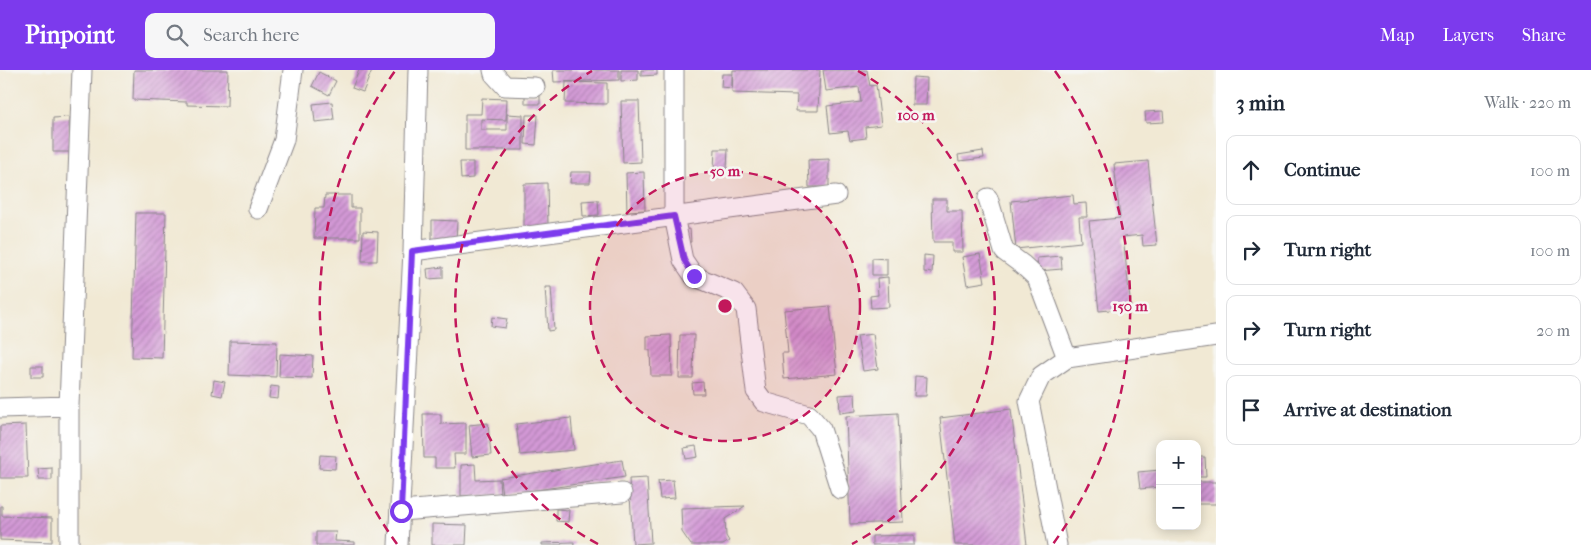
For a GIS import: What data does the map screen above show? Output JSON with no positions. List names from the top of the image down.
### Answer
{
  "page": {
    "header": "Pinpoint",
    "search": "Search here",
    "nav": ["Map", "Layers", "Share"],
    "heading": ["3 min", "Walk · 220 m"],
    "list": [
      ["Continue", "100 m"],
      ["Turn right", "100 m"],
      ["Turn right", "20 m"],
      "Arrive at destination"
    ],
    "map_buttons": ["+", "−"]
  },
  "rings": ["100 m", "50 m", "150 m"]
}
